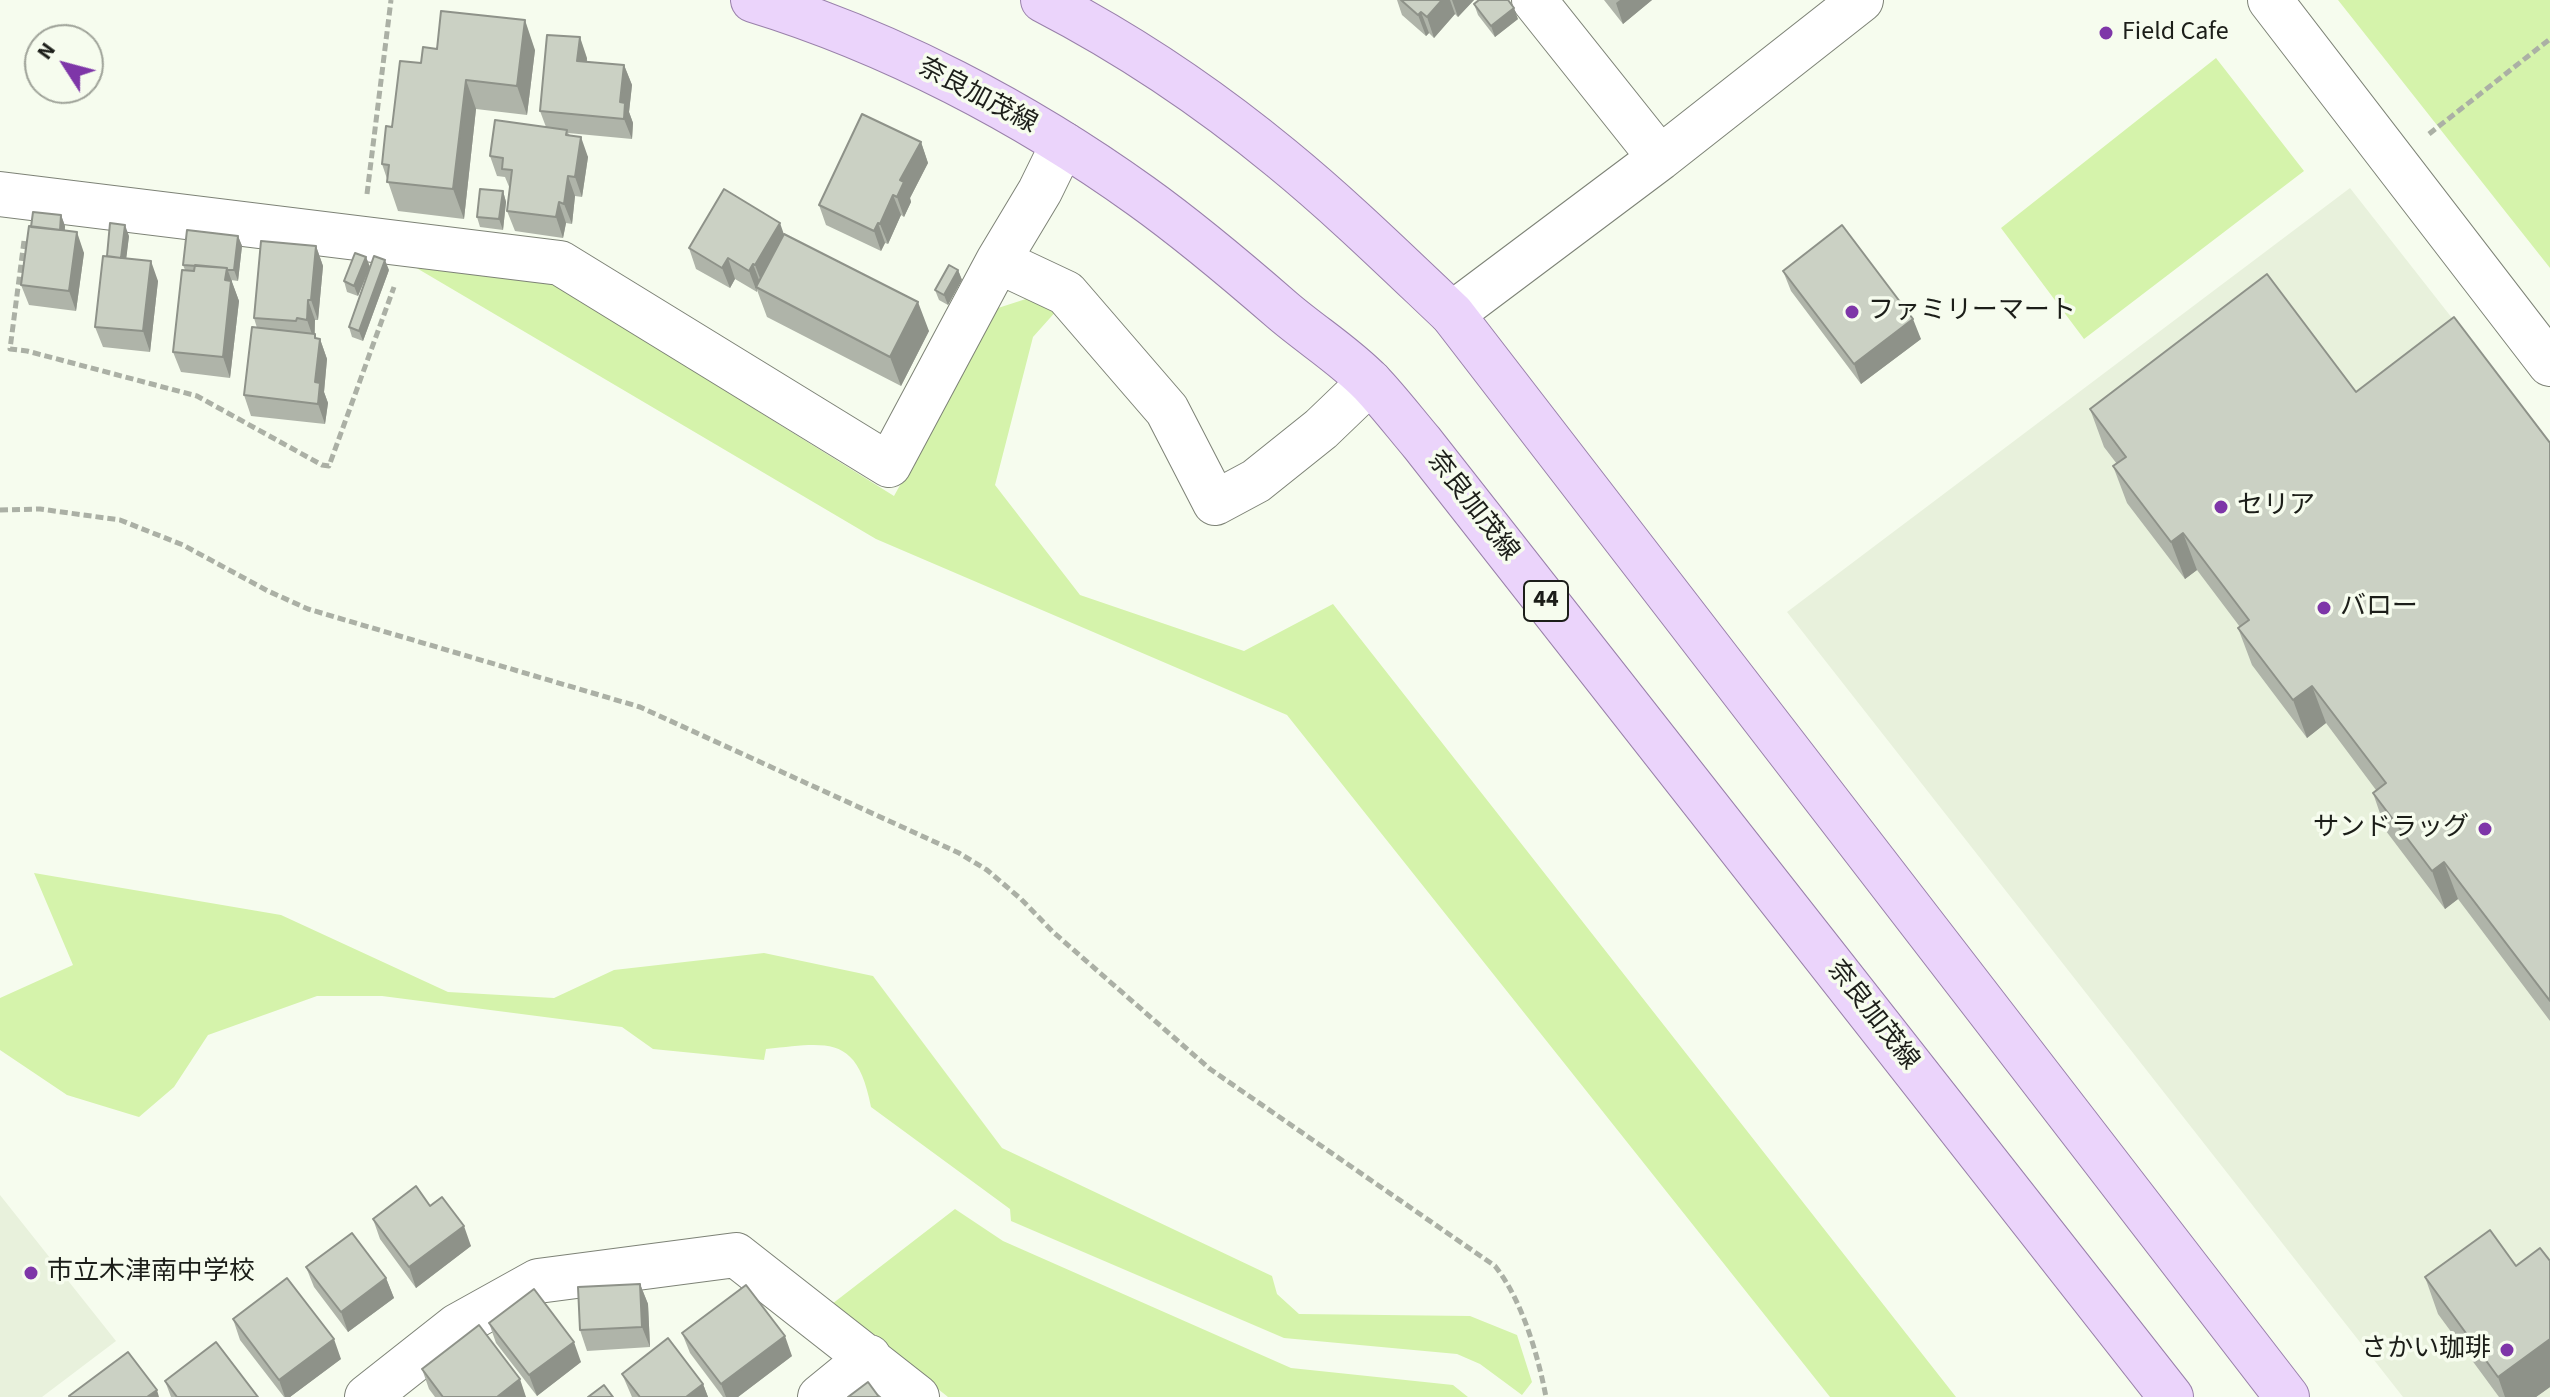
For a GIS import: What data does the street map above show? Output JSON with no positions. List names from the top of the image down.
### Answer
{
  "streets": {
    "main road": ["奈良加茂線", "44"]
  },
  "places": [
    "Field Cafe",
    "ファミリーマート",
    "セリア",
    "バロー",
    "サンドラッグ",
    "市立木津南中学校",
    "さかい珈琲"
  ],
  "north": "top left"
}
